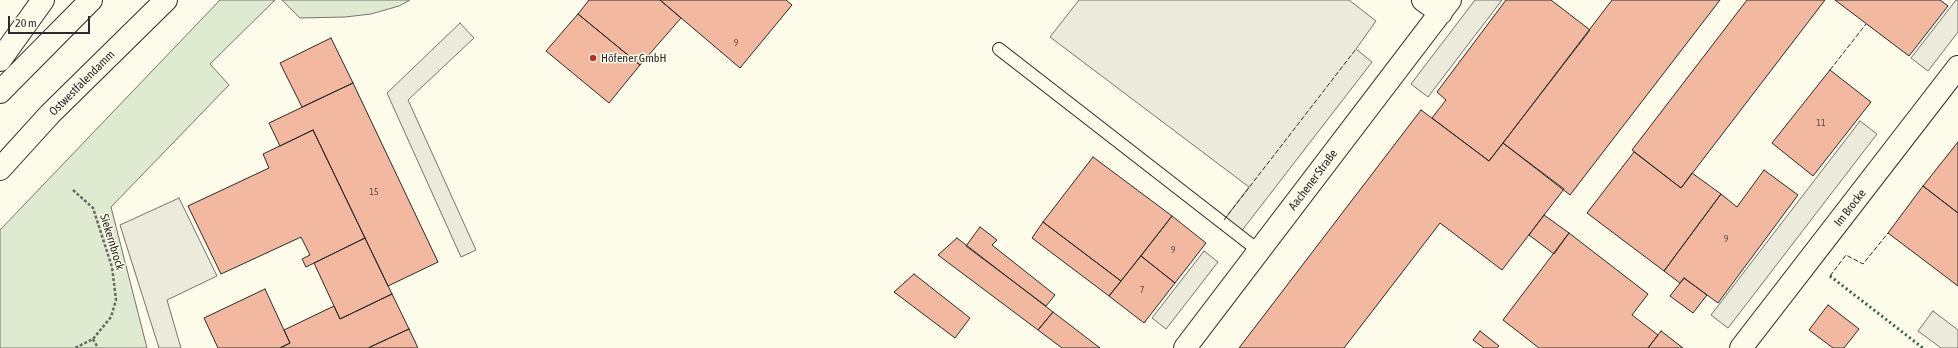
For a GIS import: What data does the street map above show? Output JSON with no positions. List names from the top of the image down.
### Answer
{
  "streets": {
    "main road": ["Ostwestfalendamm", "Aachener Straße", "Im Brocke"],
    "path": ["Siekernbrock"]
  },
  "places": ["Höfener GmbH"],
  "house_numbers": [
    "9",
    "11",
    "15",
    "9",
    "9",
    "7"
  ],
  "scale_bar": "20 m"
}
